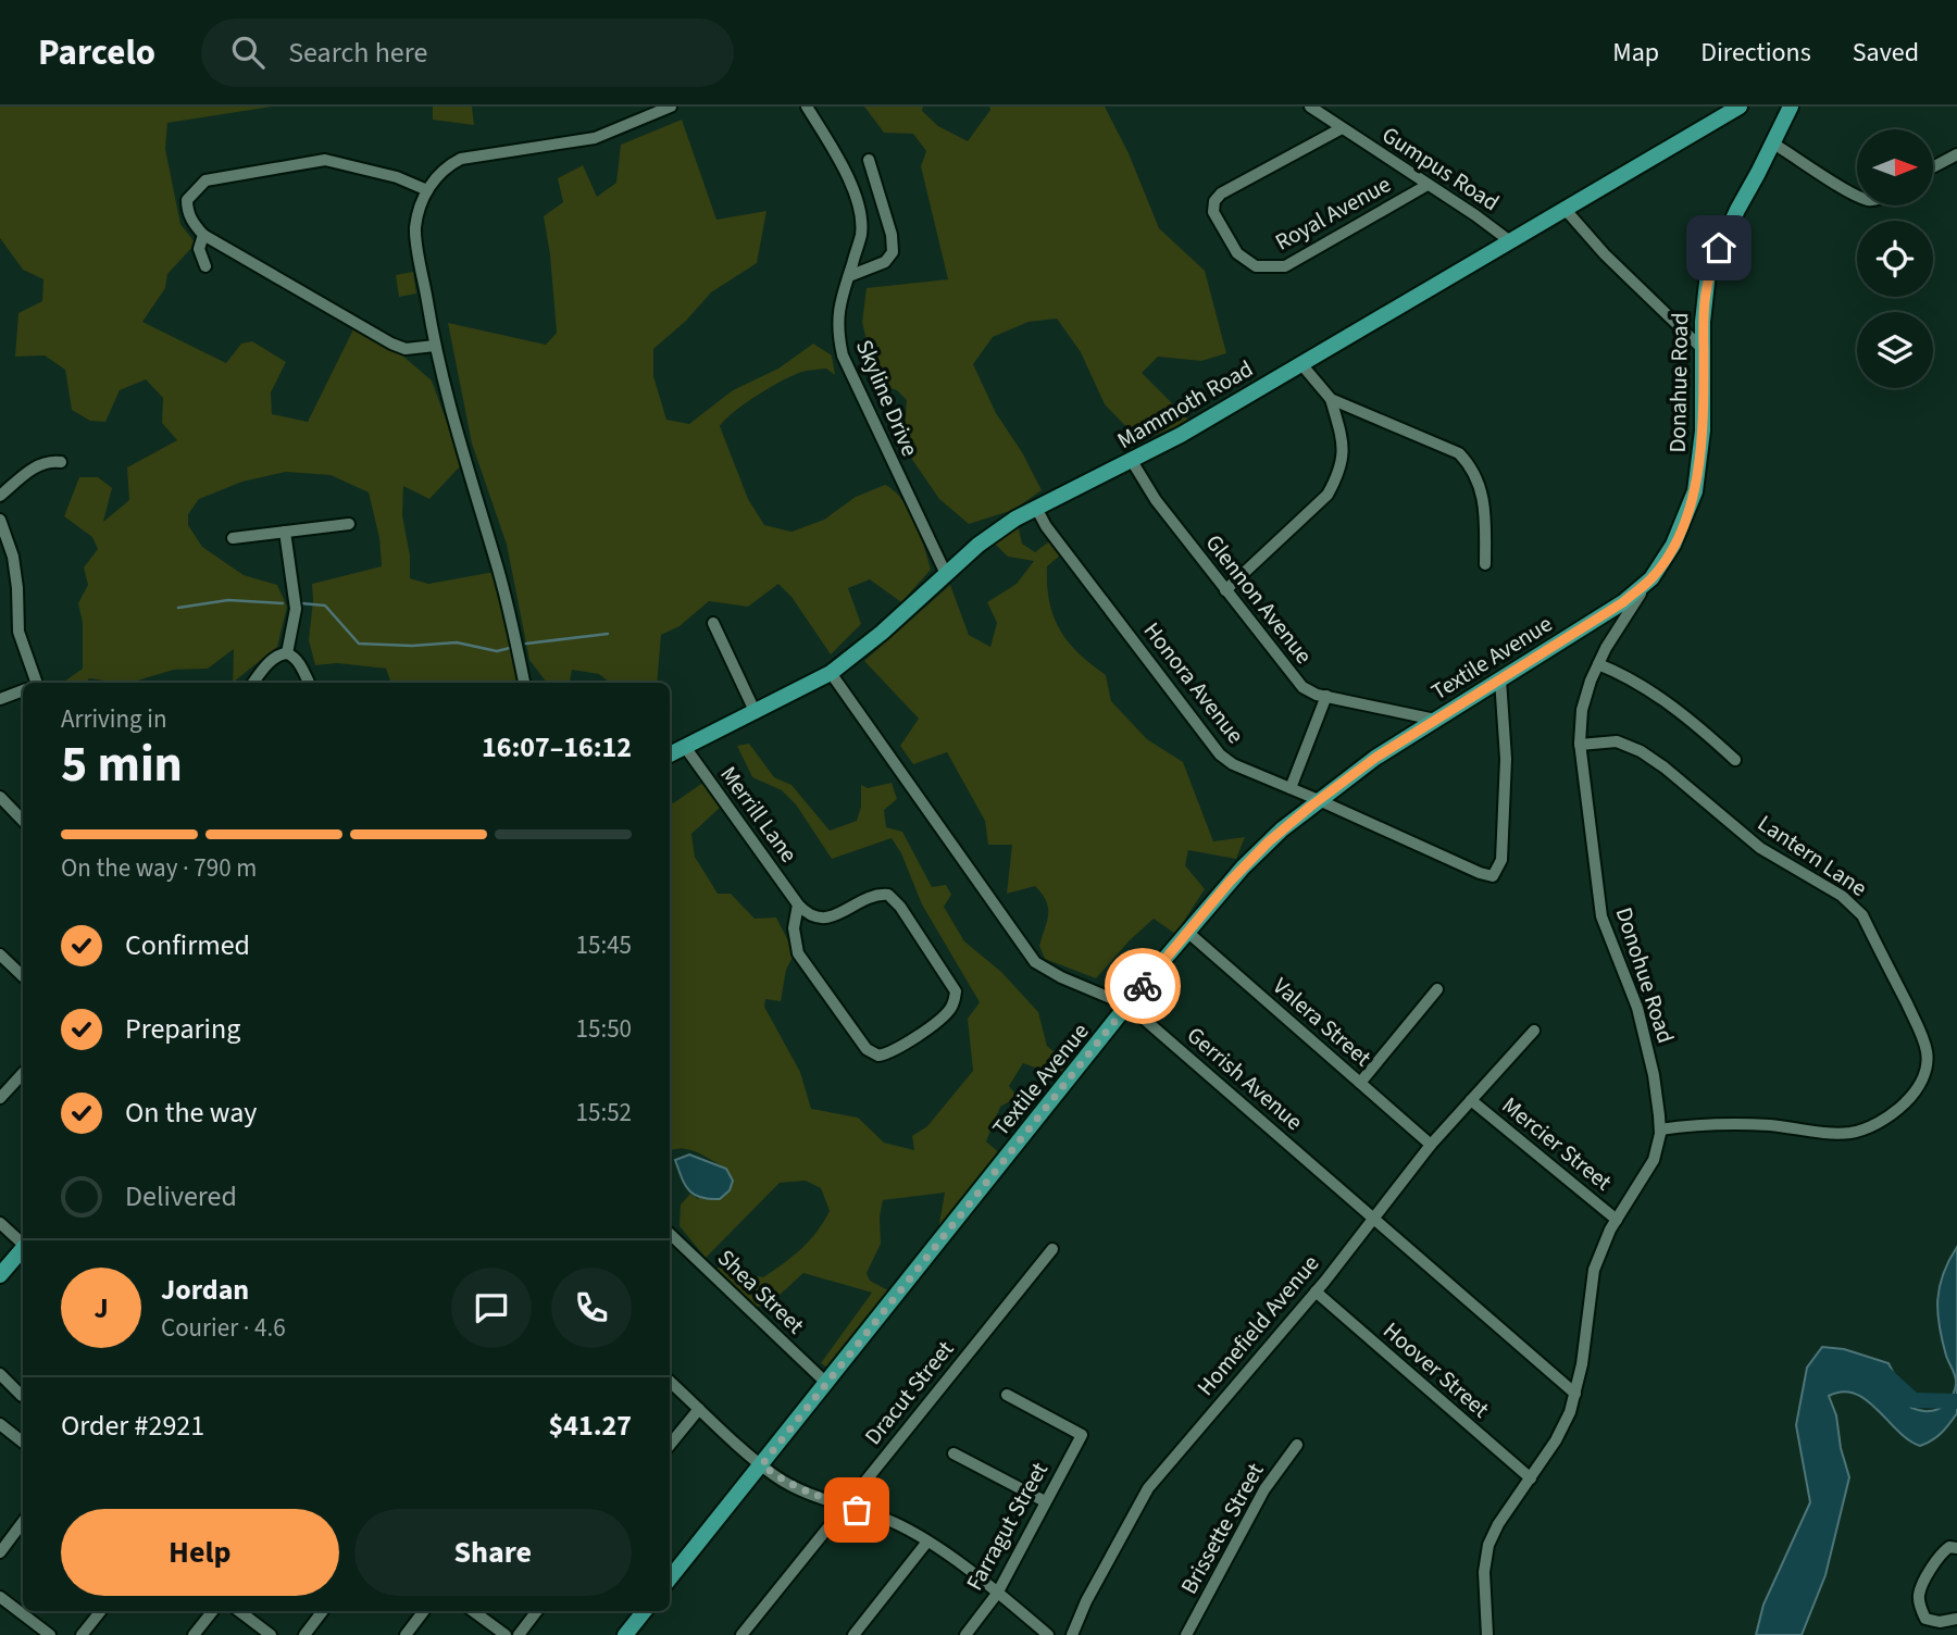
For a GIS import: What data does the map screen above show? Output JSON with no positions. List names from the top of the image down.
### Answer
{
  "streets": {
    "main road": ["Donahue Road", "Mammoth Road", "Textile Avenue"],
    "street": [
      "Gumpus Road",
      "Royal Avenue",
      "Skyline Drive",
      "Glennon Avenue",
      "Honora Avenue",
      "Merrill Lane",
      "Lantern Lane",
      "Donohue Road",
      "Valera Street",
      "Gerrish Avenue",
      "Mercier Street",
      "Shea Street",
      "Homefield Avenue",
      "Hoover Street",
      "Dracut Street",
      "Farragut Street",
      "Brissette Street"
    ]
  },
  "crossings": [
    ["Gumpus Road", "Royal Avenue"],
    ["Gumpus Road", "Mammoth Road"],
    ["Donahue Road", "Textile Avenue"],
    ["Donahue Road", "Donohue Road"],
    ["Skyline Drive", "Mammoth Road"],
    ["Mammoth Road", "Glennon Avenue"],
    ["Mammoth Road", "Honora Avenue"],
    ["Mammoth Road", "Merrill Lane"],
    ["Mammoth Road", "Gerrish Avenue"],
    ["Glennon Avenue", "Textile Avenue"],
    ["Textile Avenue", "Honora Avenue"],
    ["Textile Avenue", "Donohue Road"],
    ["Textile Avenue", "Valera Street"],
    ["Textile Avenue", "Gerrish Avenue"],
    ["Textile Avenue", "Shea Street"],
    ["Lantern Lane", "Donohue Road"],
    ["Donohue Road", "Gerrish Avenue"],
    ["Donohue Road", "Mercier Street"],
    ["Donohue Road", "Hoover Street"],
    ["Valera Street", "Homefield Avenue"],
    ["Gerrish Avenue", "Homefield Avenue"],
    ["Mercier Street", "Homefield Avenue"],
    ["Homefield Avenue", "Hoover Street"]
  ],
  "north": "right",
  "page": {
    "header": "Parcelo",
    "search": "Search here",
    "nav": ["Map", "Directions", "Saved"],
    "heading": ["5 min", "Arriving in", "16:07–16:12"],
    "panel": [
      "Jordan",
      "Courier · 4.6",
      "Order #2921",
      "$41.27"
    ],
    "bar": "On the way · 790 m",
    "list": [
      ["Confirmed", "15:45"],
      ["Preparing", "15:50"],
      ["On the way", "15:52"],
      "Delivered"
    ],
    "round": "J",
    "buttons": ["Help", "Share"]
  }
}
